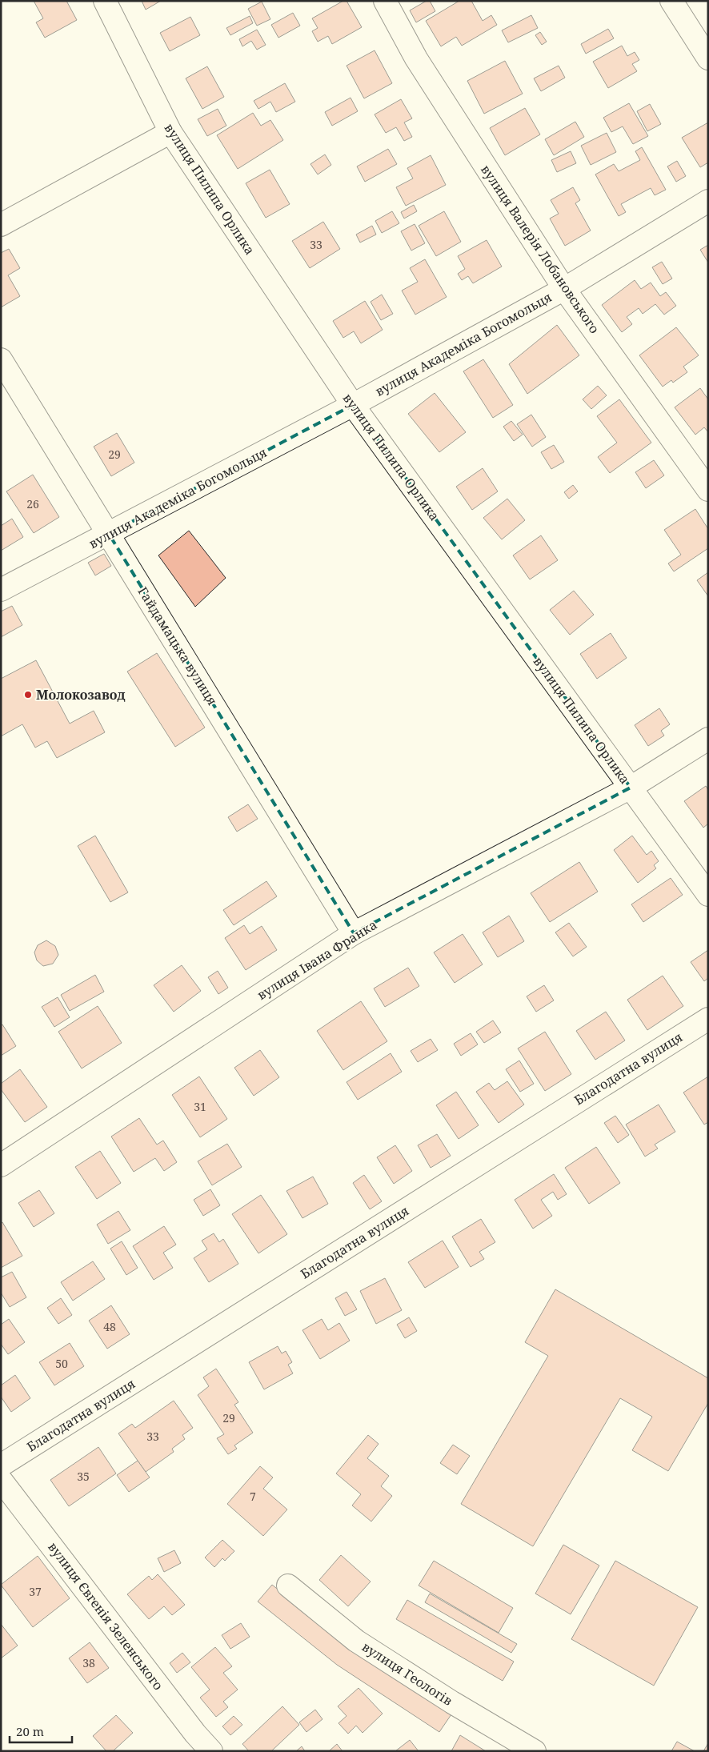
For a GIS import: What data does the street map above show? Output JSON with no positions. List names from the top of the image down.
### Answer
{
  "streets": {
    "street": [
      "вулиця Пилипа Орлика",
      "вулиця Валерія Лобановського",
      "вулиця Академіка Богомольця",
      "Гайдамацька вулиця",
      "вулиця Івана Франка",
      "Благодатна вулиця",
      "вулиця Євгенія Зеленського",
      "вулиця Геологів"
    ]
  },
  "crossings": [
    ["вулиця Пилипа Орлика", "вулиця Академіка Богомольця"],
    ["вулиця Пилипа Орлика", "вулиця Івана Франка"],
    ["вулиця Валерія Лобановського", "вулиця Академіка Богомольця"],
    ["вулиця Академіка Богомольця", "Гайдамацька вулиця"],
    ["Гайдамацька вулиця", "вулиця Івана Франка"]
  ],
  "places": ["Молокозавод"],
  "house_numbers": [
    "33",
    "29",
    "26",
    "31",
    "48",
    "50",
    "29",
    "33",
    "35",
    "7",
    "37",
    "38"
  ],
  "scale_bar": "20 m"
}
